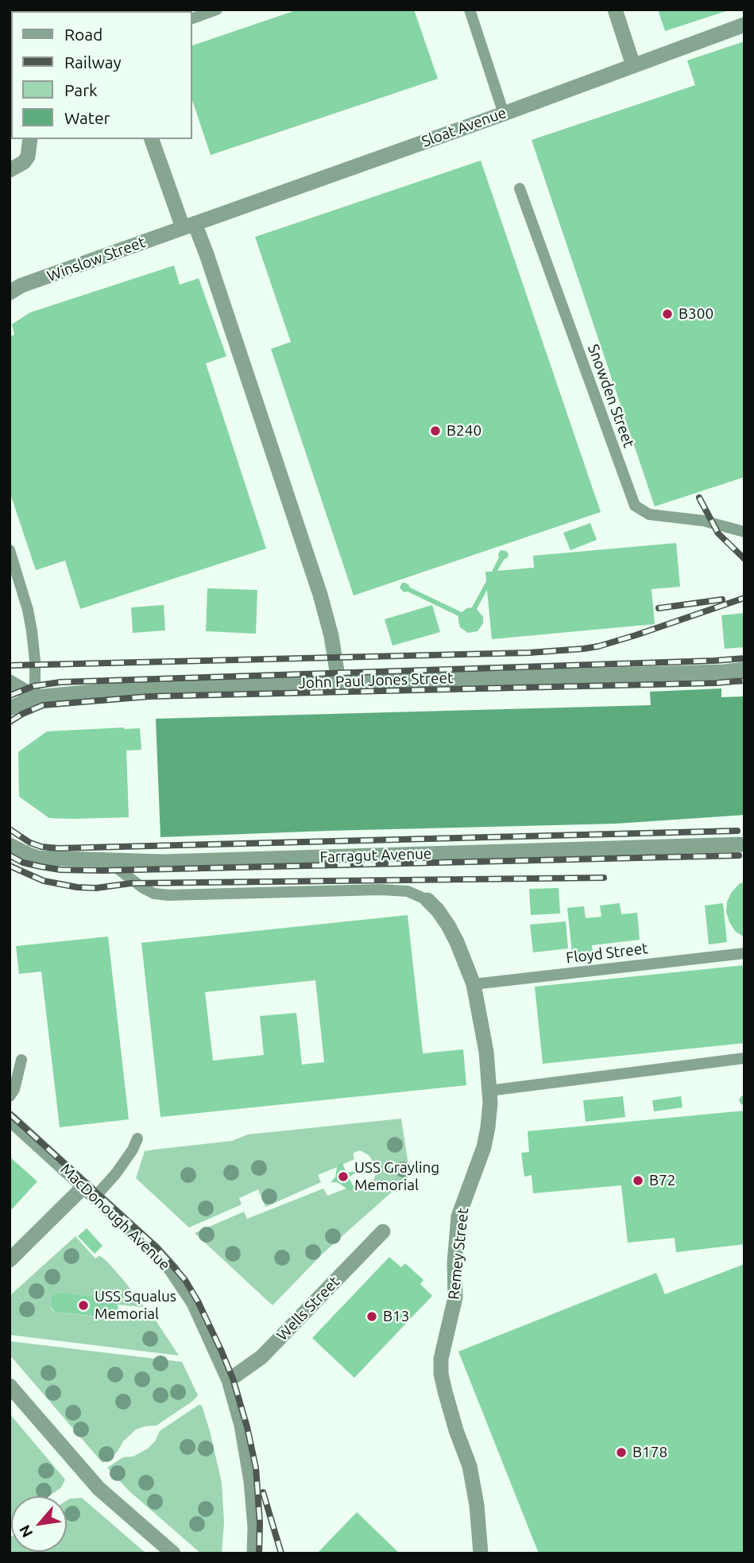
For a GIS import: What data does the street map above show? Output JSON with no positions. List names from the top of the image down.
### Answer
{
  "streets": {
    "street": [
      "Sloat Avenue",
      "Winslow Street",
      "John Paul Jones Street",
      "Farragut Avenue",
      "MacDonough Avenue",
      "Remey Street",
      "Wells Street"
    ],
    "lane": ["Snowden Street", "Floyd Street"]
  },
  "crossings": [
    ["Sloat Avenue", "Winslow Street"],
    ["Floyd Street", "Remey Street"],
    ["MacDonough Avenue", "Wells Street"]
  ],
  "places": [
    "B300",
    "B240",
    "USS Grayling Memorial",
    "B72",
    "USS Squalus Memorial",
    "B13",
    "B178"
  ],
  "legend": [
    "Road",
    "Railway",
    "Park",
    "Water"
  ],
  "north": "bottom left"
}
